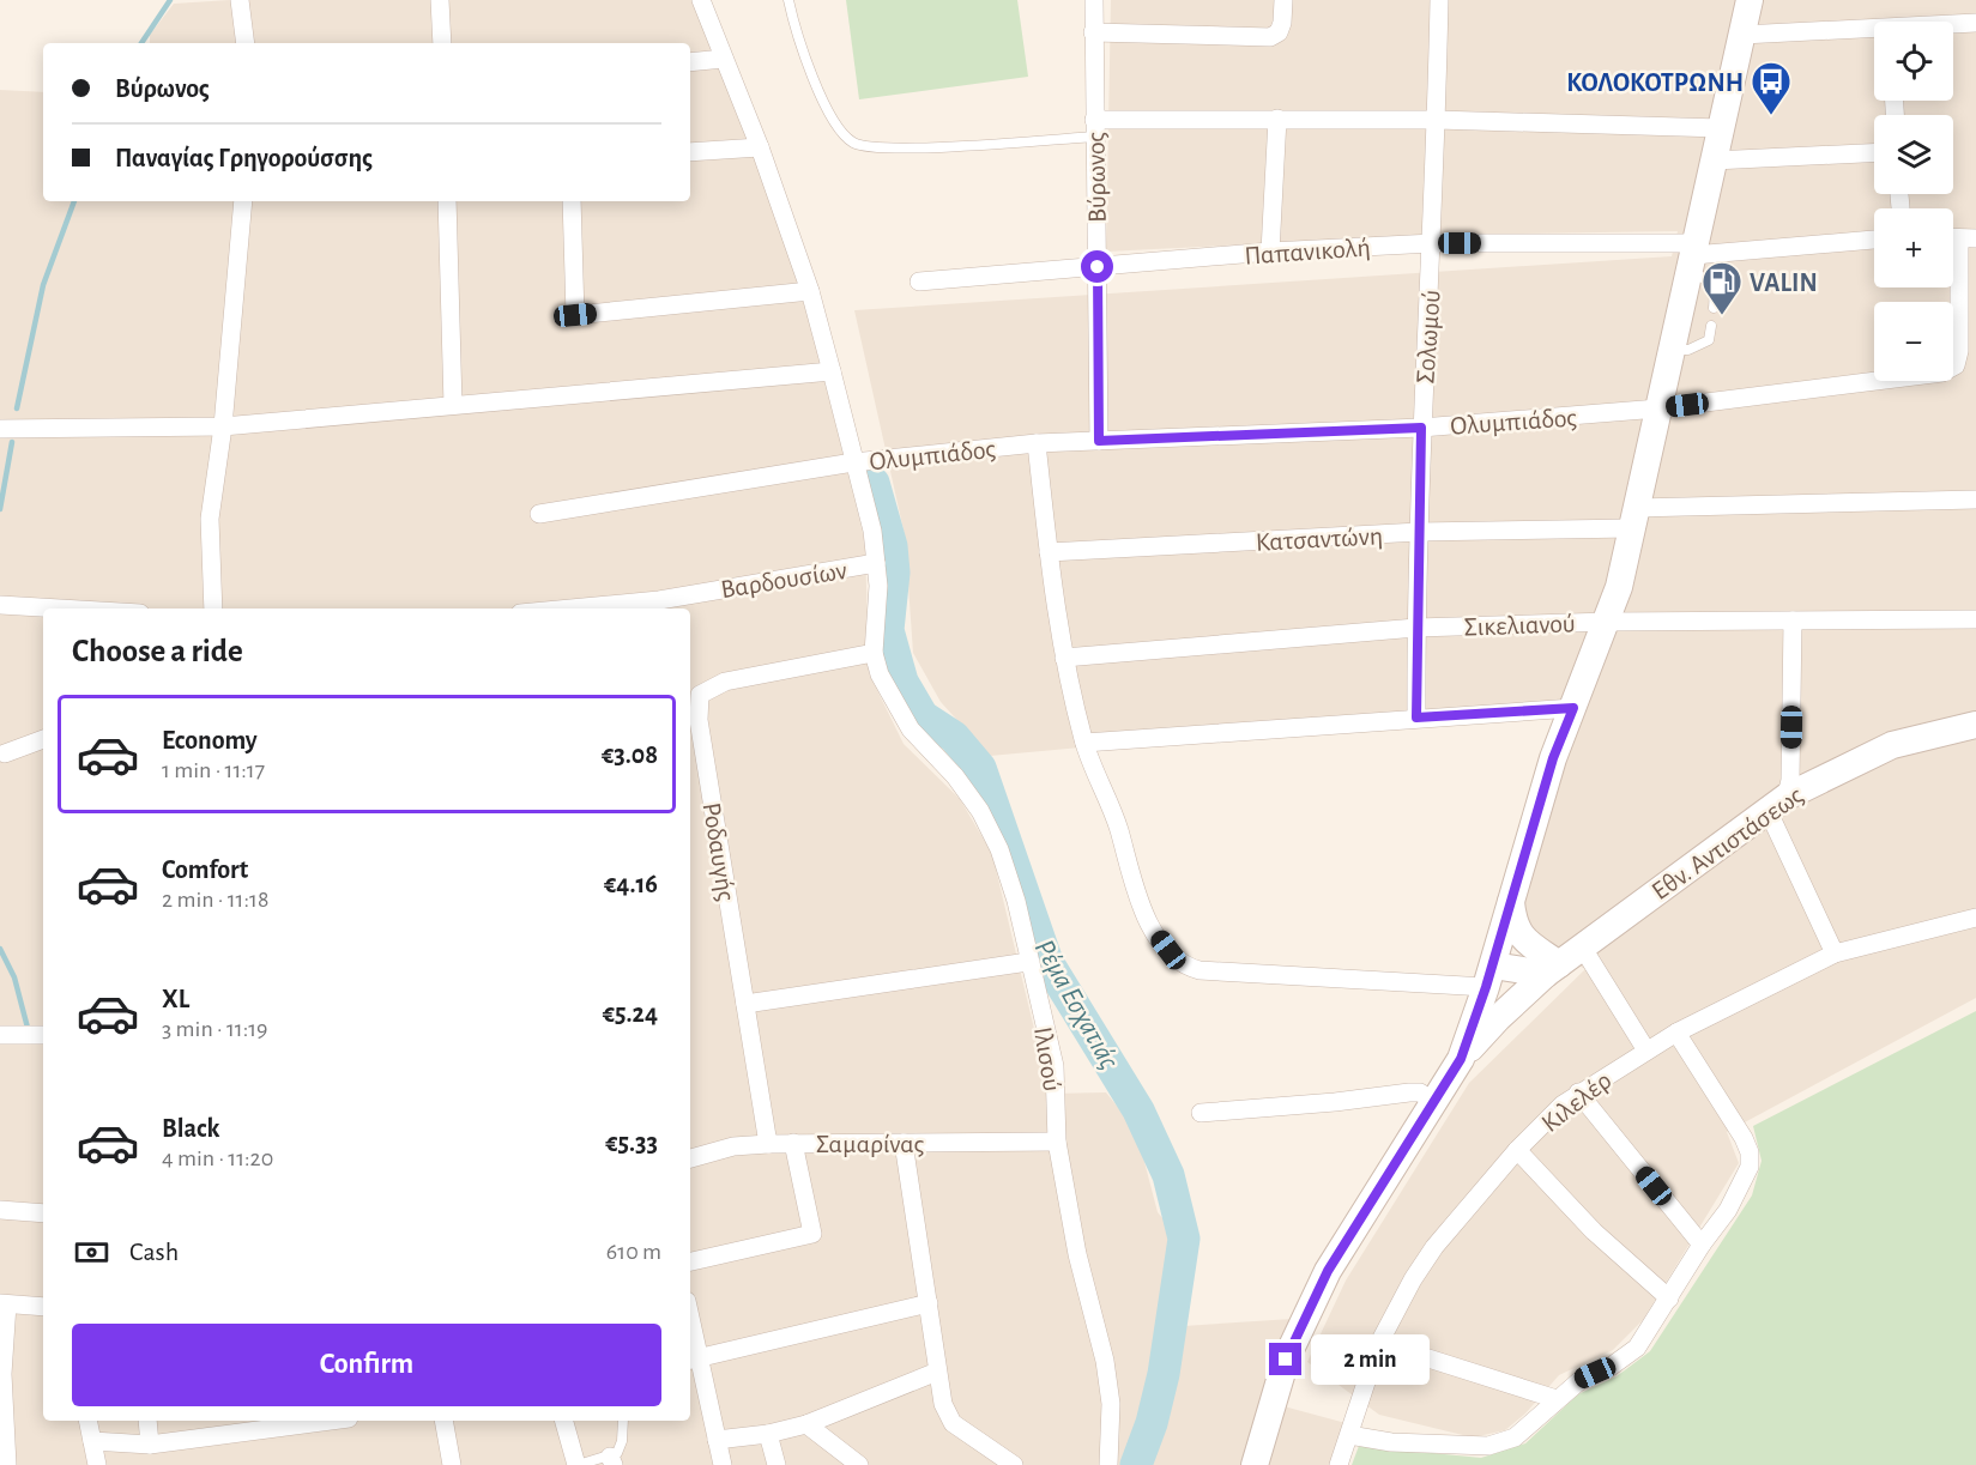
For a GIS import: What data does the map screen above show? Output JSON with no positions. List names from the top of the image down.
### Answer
{
  "streets": {
    "street": [
      "Βύρωνος",
      "Παπανικολή",
      "Σολωμού",
      "Ολυμπιάδος",
      "Κατσαντώνη",
      "Βαρδουσίων",
      "Σικελιανού",
      "Εθν. Αντιστάσεως",
      "Ροδαυγής",
      "Ιλισού",
      "Κιλελέρ",
      "Σαμαρίνας"
    ]
  },
  "crossings": [
    ["Βύρωνος", "Παπανικολή"],
    ["Βύρωνος", "Ολυμπιάδος"],
    ["Παπανικολή", "Σολωμού"],
    ["Σολωμού", "Ολυμπιάδος"],
    ["Σολωμού", "Κατσαντώνη"],
    ["Σολωμού", "Σικελιανού"],
    ["Ολυμπιάδος", "Ιλισού"],
    ["Βαρδουσίων", "Ιλισού"],
    ["Ροδαυγής", "Ιλισού"],
    ["Ροδαυγής", "Σαμαρίνας"],
    ["Ιλισού", "Σαμαρίνας"]
  ],
  "water": ["Ρέμα Εσχατιάς"],
  "places": {
    "bus stop": ["ΚΟΛΟΚΟΤΡΩΝΗ"],
    "fuel station": ["VALIN"]
  },
  "page": {
    "map_buttons": ["+", "−"],
    "banner": ["Βύρωνος", "Παναγίας Γρηγορούσσης"],
    "heading": "Choose a ride",
    "list": [
      {
        "name": "Economy",
        "note": "1 min · 11:17",
        "value": "€3.08"
      },
      {
        "name": "Comfort",
        "note": "2 min · 11:18",
        "value": "€4.16"
      },
      {
        "name": "XL",
        "note": "3 min · 11:19",
        "value": "€5.24"
      },
      {
        "name": "Black",
        "note": "4 min · 11:20",
        "value": "€5.33"
      }
    ],
    "pay": ["Cash", "610 m"],
    "buttons": "Confirm",
    "bubble": "2 min"
  }
}
